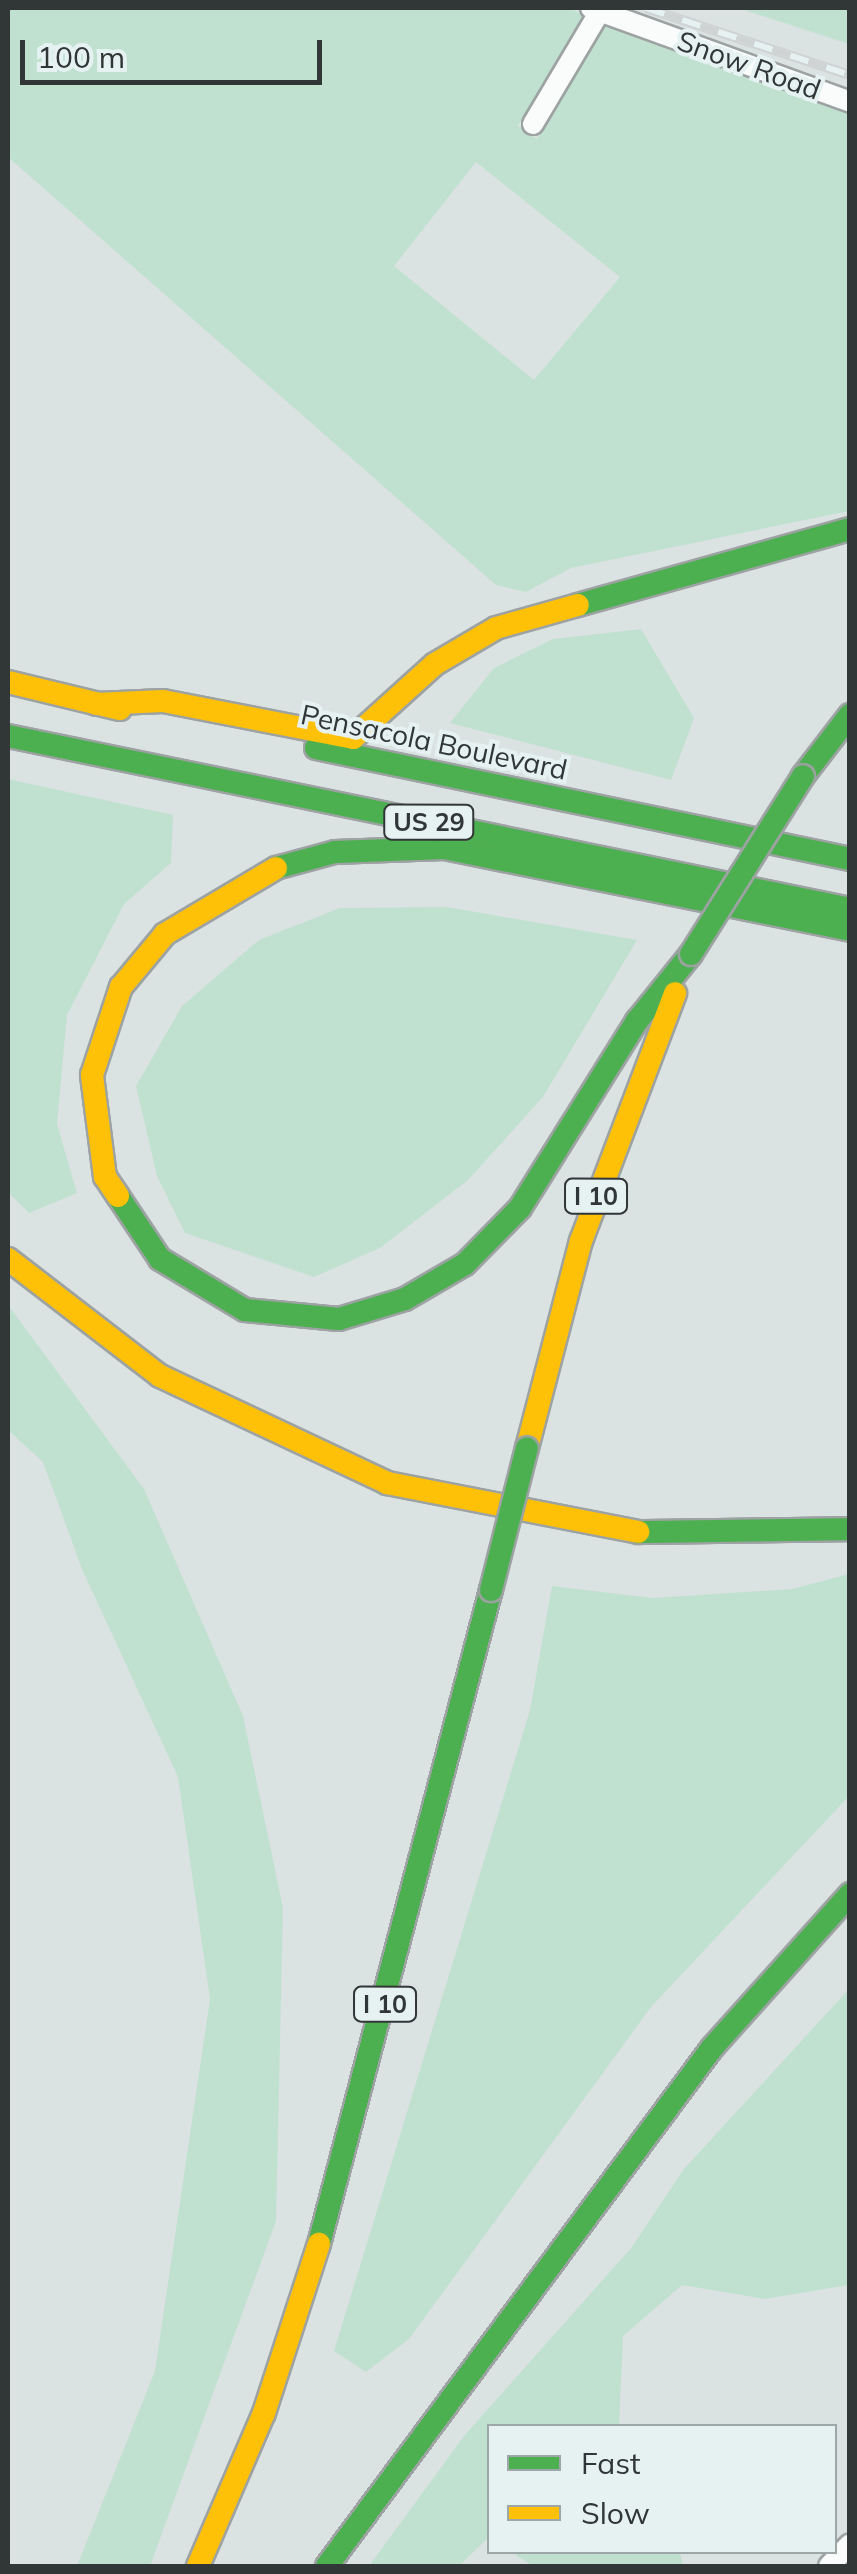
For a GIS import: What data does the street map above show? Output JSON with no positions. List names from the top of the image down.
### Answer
{
  "streets": {
    "main road": ["Pensacola Boulevard", "US 29", "I 10"],
    "street": ["Snow Road"]
  },
  "legend": ["Fast", "Slow"],
  "scale_bar": "100 m"
}
